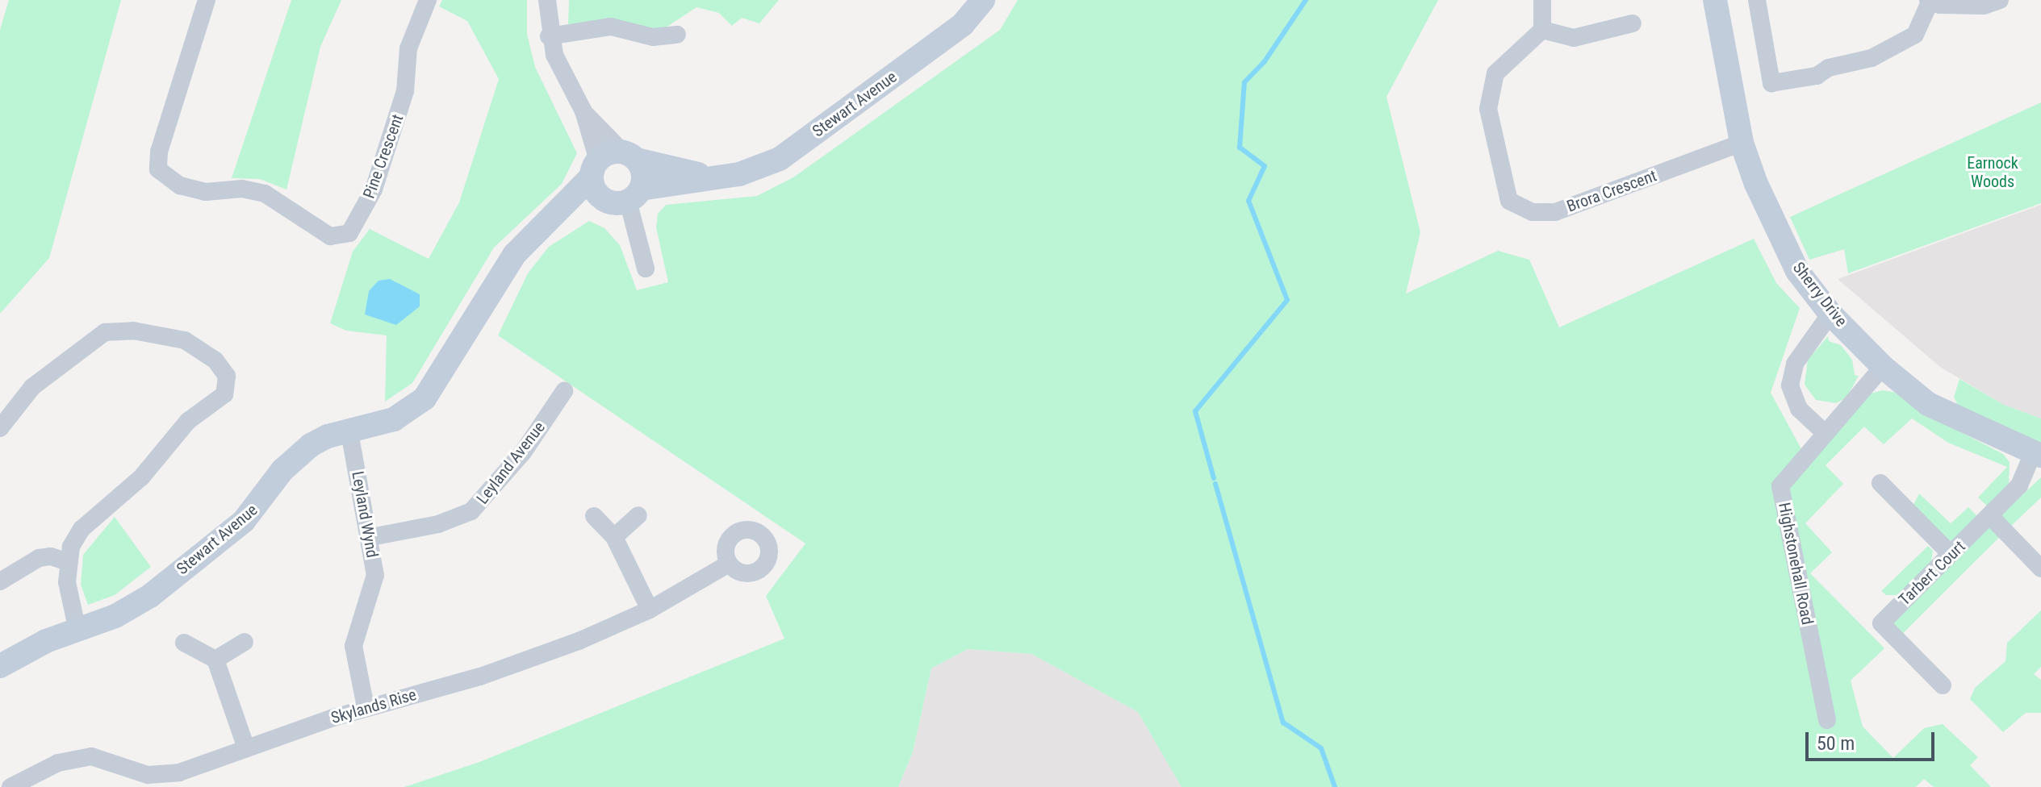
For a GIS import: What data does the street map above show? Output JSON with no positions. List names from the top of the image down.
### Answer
{
  "streets": {
    "street": [
      "Stewart Avenue",
      "Pine Crescent",
      "Brora Crescent",
      "Sherry Drive",
      "Leyland Avenue",
      "Leyland Wynd",
      "Highstonehall Road",
      "Tarbert Court",
      "Skylands Rise"
    ]
  },
  "crossings": [
    ["Stewart Avenue", "Leyland Wynd"],
    ["Brora Crescent", "Sherry Drive"],
    ["Sherry Drive", "Highstonehall Road"],
    ["Sherry Drive", "Tarbert Court"],
    ["Leyland Avenue", "Leyland Wynd"],
    ["Leyland Wynd", "Skylands Rise"]
  ],
  "parks": ["Earnock Woods"],
  "scale_bar": "50 m"
}
